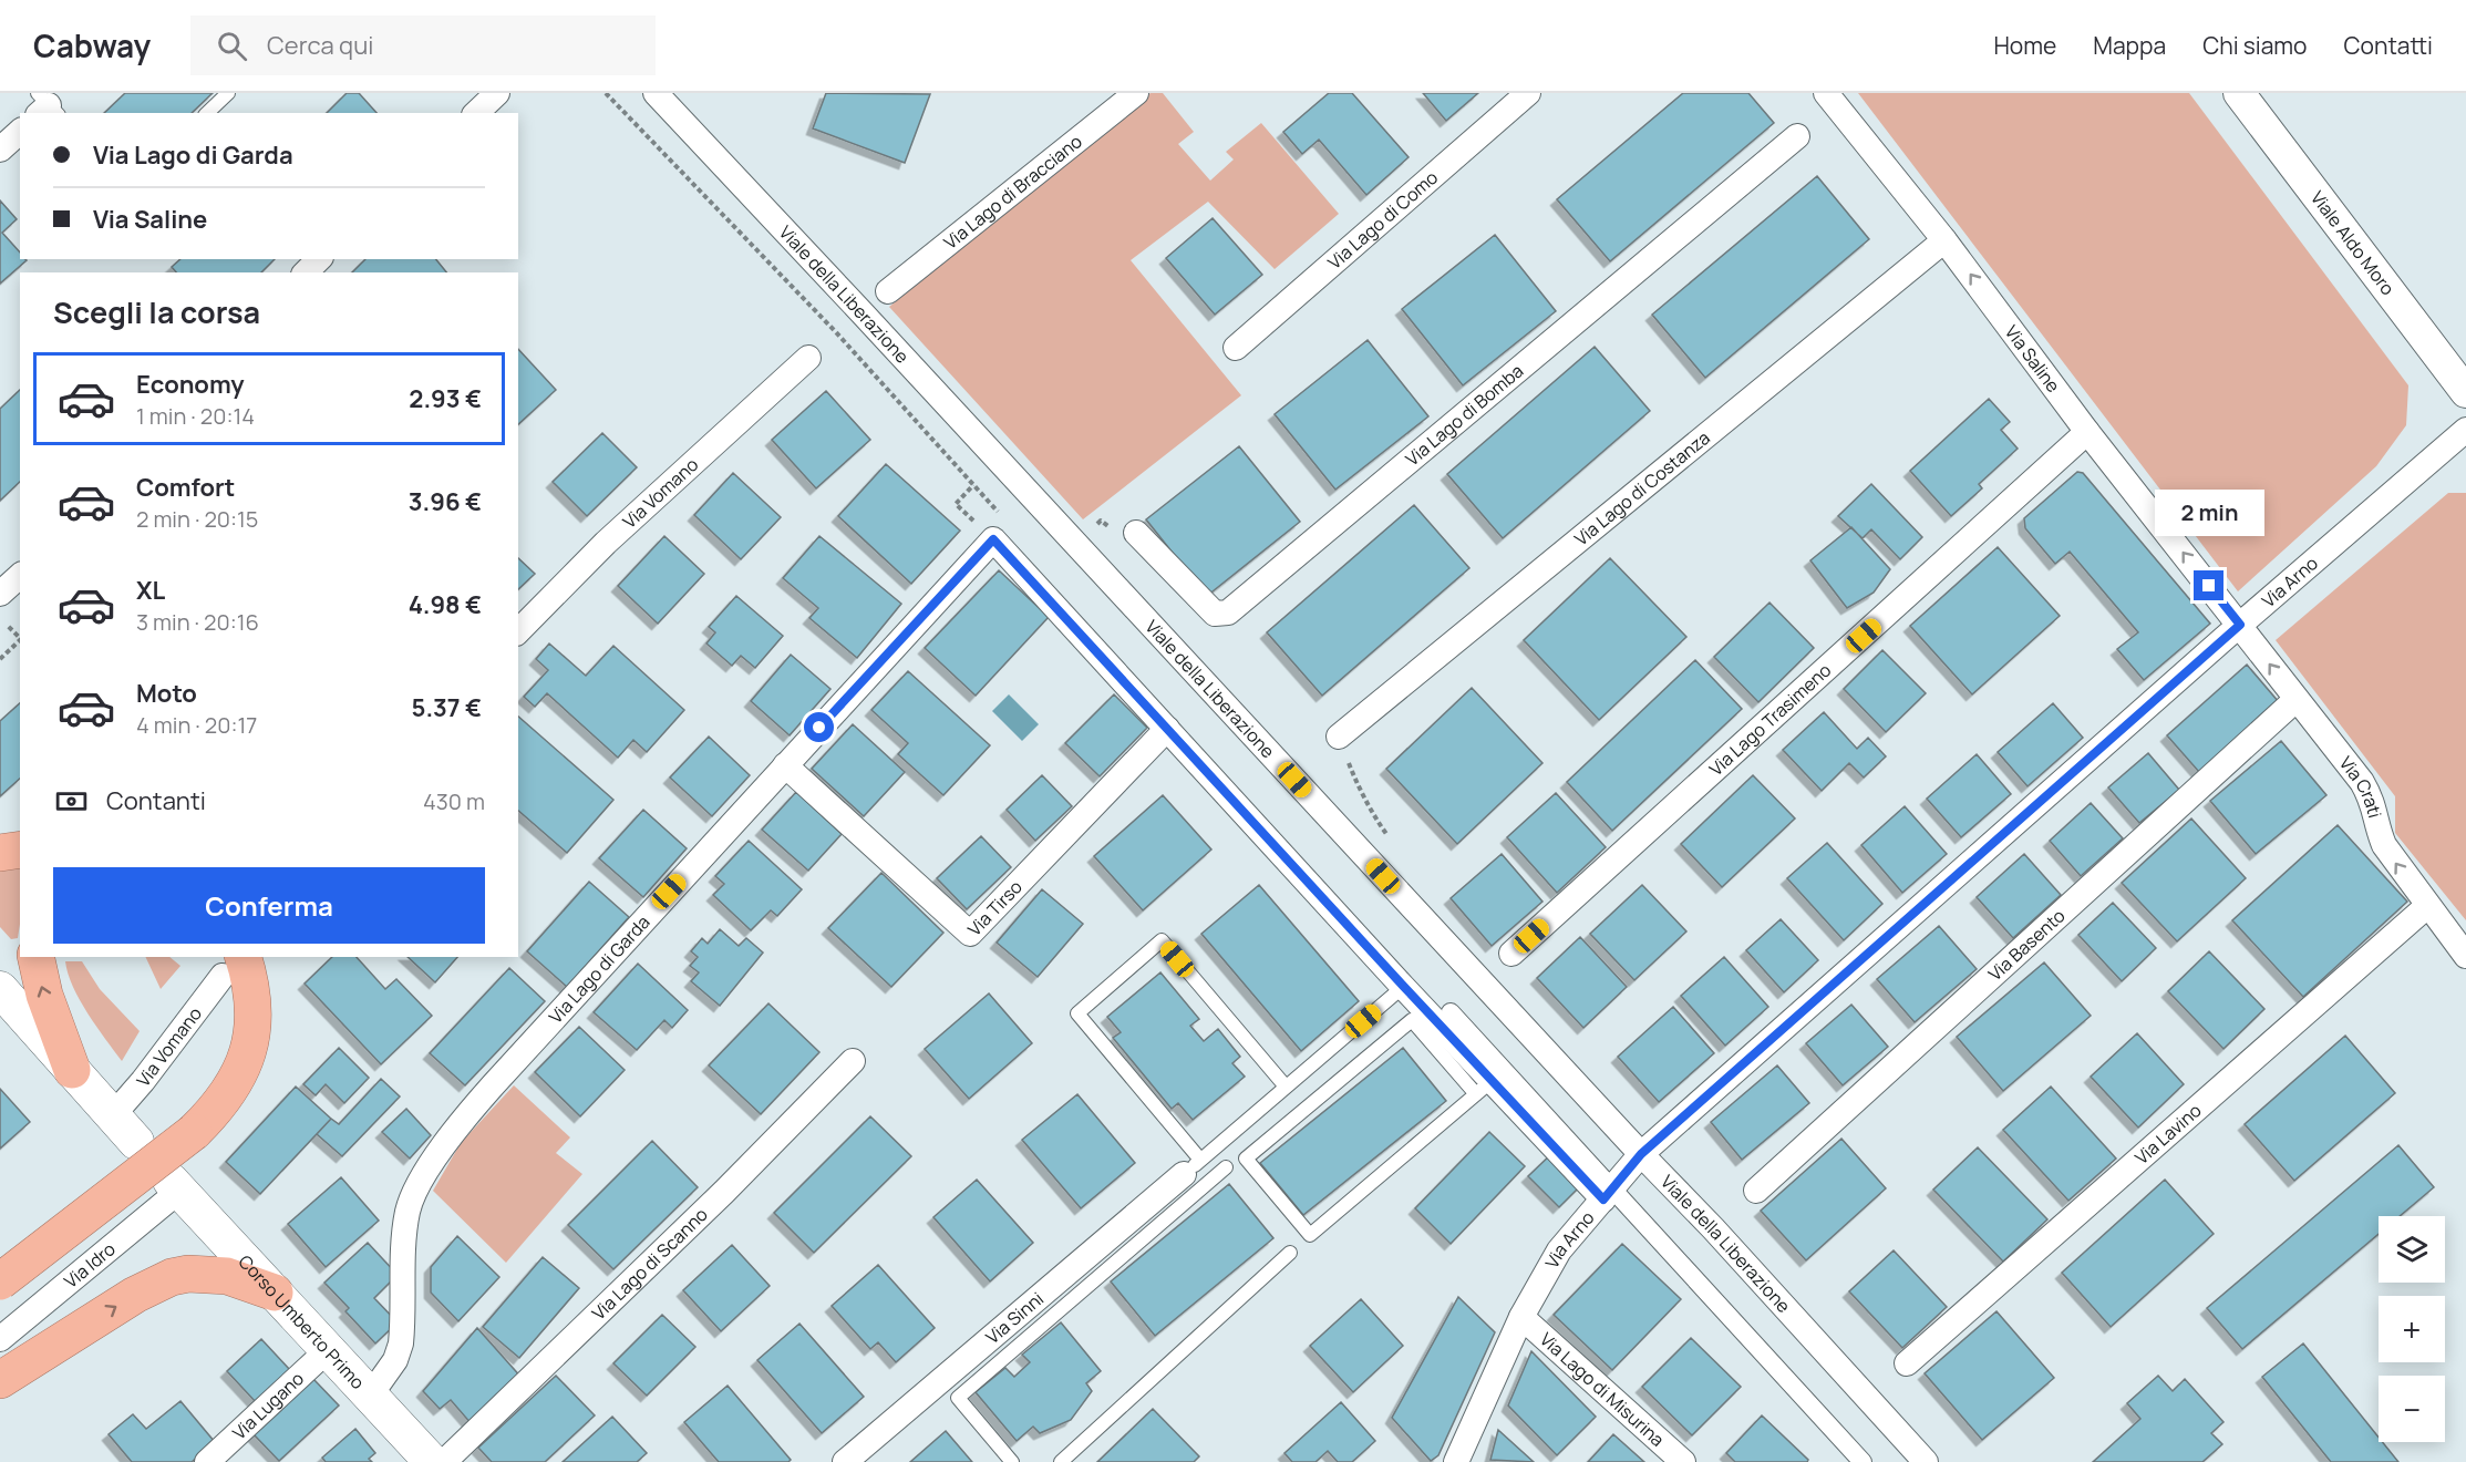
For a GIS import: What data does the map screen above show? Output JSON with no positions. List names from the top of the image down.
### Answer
{
  "streets": {
    "main road": ["Corso Umberto Primo"],
    "street": [
      "Via Lago di Bracciano",
      "Via Lago di Como",
      "Viale Aldo Moro",
      "Viale della Liberazione",
      "Via Saline",
      "Via Lago di Bomba",
      "Via Lago di Costanza",
      "Via Vomano",
      "Via Arno",
      "Via Lago Trasimeno",
      "Via Crati",
      "Via Tirso",
      "Via Basento",
      "Via Lago di Garda",
      "Via Lavino",
      "Via Lago di Scanno",
      "Via Idro",
      "Via Sinni",
      "Via Lago di Misurina",
      "Via Lugano"
    ]
  },
  "crossings": [
    ["Viale della Liberazione", "Via Arno"],
    ["Via Saline", "Via Lago di Costanza"],
    ["Via Saline", "Via Arno"],
    ["Via Saline", "Via Lago Trasimeno"],
    ["Via Saline", "Via Crati"],
    ["Via Arno", "Via Crati"],
    ["Via Arno", "Via Lago di Misurina"],
    ["Via Crati", "Via Basento"],
    ["Via Crati", "Via Lavino"],
    ["Via Tirso", "Via Lago di Garda"],
    ["Via Lago di Garda", "Corso Umberto Primo"],
    ["Via Idro", "Corso Umberto Primo"],
    ["Corso Umberto Primo", "Via Lugano"]
  ],
  "one_way": ["Via Saline", "Via Crati"],
  "page": {
    "header": "Cabway",
    "search": "Cerca qui",
    "nav": [
      "Home",
      "Mappa",
      "Chi siamo",
      "Contatti"
    ],
    "banner": ["Via Lago di Garda", "Via Saline"],
    "heading": "Scegli la corsa",
    "list": [
      {
        "name": "Economy",
        "note": "1 min · 20:14",
        "value": "2.93 €"
      },
      {
        "name": "Comfort",
        "note": "2 min · 20:15",
        "value": "3.96 €"
      },
      {
        "name": "XL",
        "note": "3 min · 20:16",
        "value": "4.98 €"
      },
      {
        "name": "Moto",
        "note": "4 min · 20:17",
        "value": "5.37 €"
      }
    ],
    "bubble": "2 min",
    "pay": ["Contanti", "430 m"],
    "buttons": "Conferma",
    "map_buttons": ["+", "−"]
  }
}
